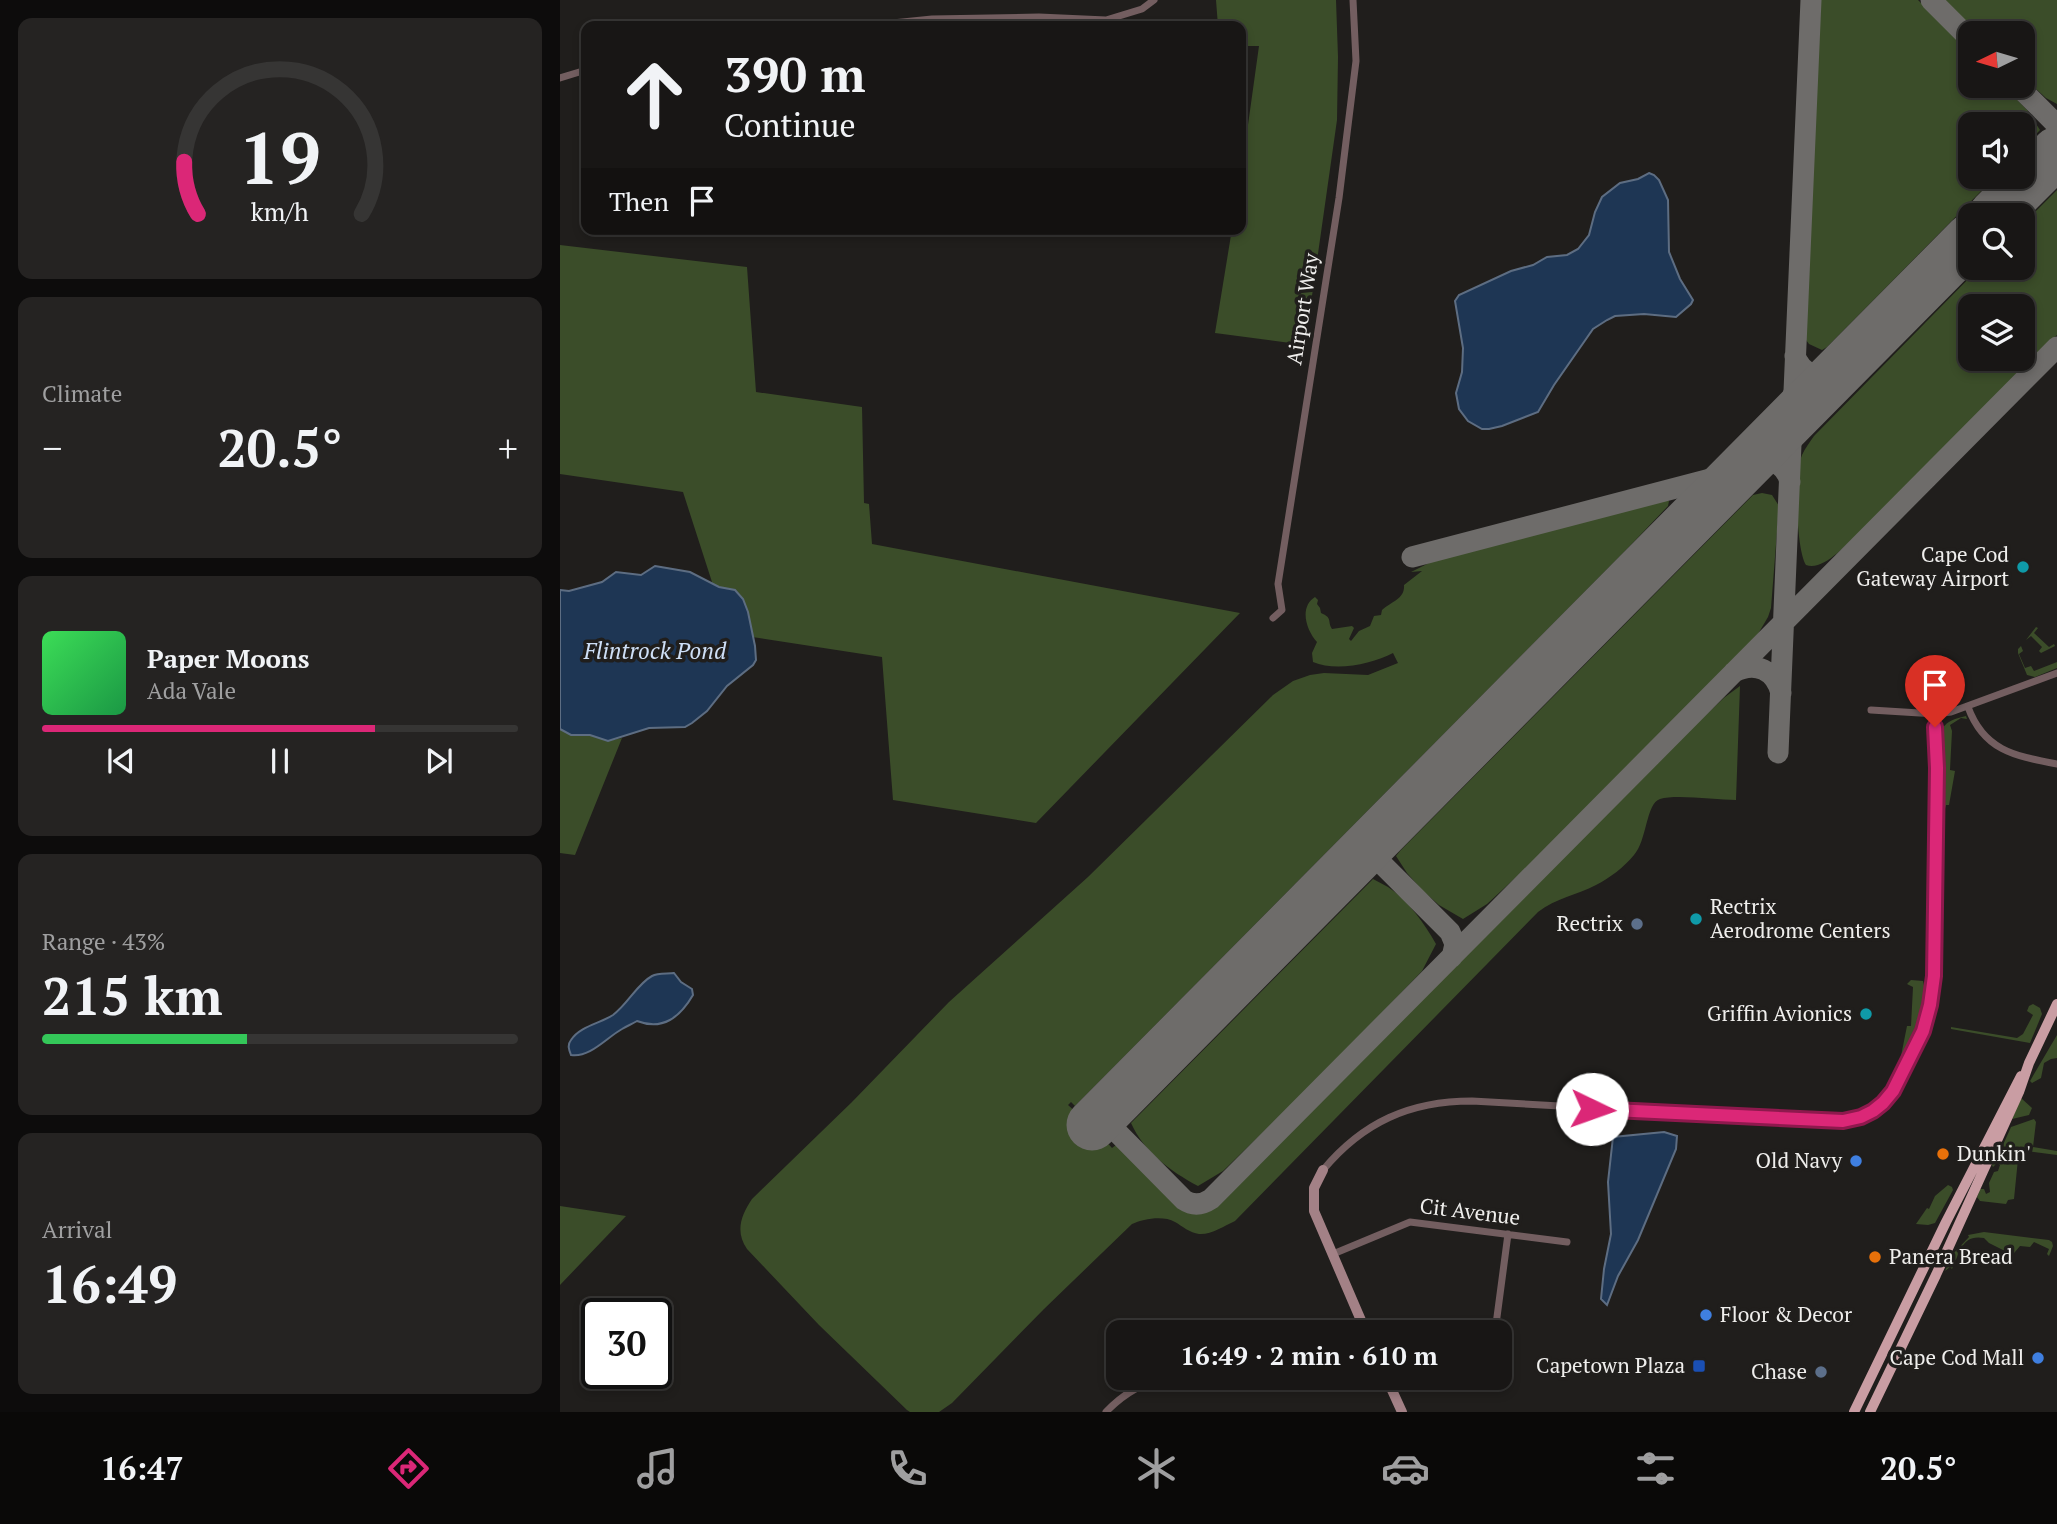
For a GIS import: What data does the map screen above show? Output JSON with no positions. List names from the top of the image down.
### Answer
{
  "streets": {
    "street": ["Airport Way", "Cit Avenue"]
  },
  "water": ["Flintrock Pond"],
  "places": {
    "other": [
      "Cape Cod Gateway Airport",
      "Rectrix Aerodrome Centers",
      "Rectrix",
      "Griffin Avionics",
      "Dunkin'",
      "Old Navy",
      "Panera Bread",
      "Floor & Decor",
      "Cape Cod Mall",
      "Chase"
    ],
    "transit": ["Capetown Plaza"]
  },
  "north": "left",
  "page": {
    "turn": ["390 m", "Continue"],
    "then": "Then",
    "tile": [
      "Climate",
      ["Range · 43%", "215 km"],
      ["Arrival", "16:49"]
    ],
    "heat": ["−", "20.5°", "+"],
    "song": ["Paper Moons", "Ada Vale"],
    "limit": "30",
    "trip": "16:49 · 2 min · 610 m",
    "tabs": ["16:47", "20.5°"],
    "gauge": ["19", "km/h"]
  }
}
